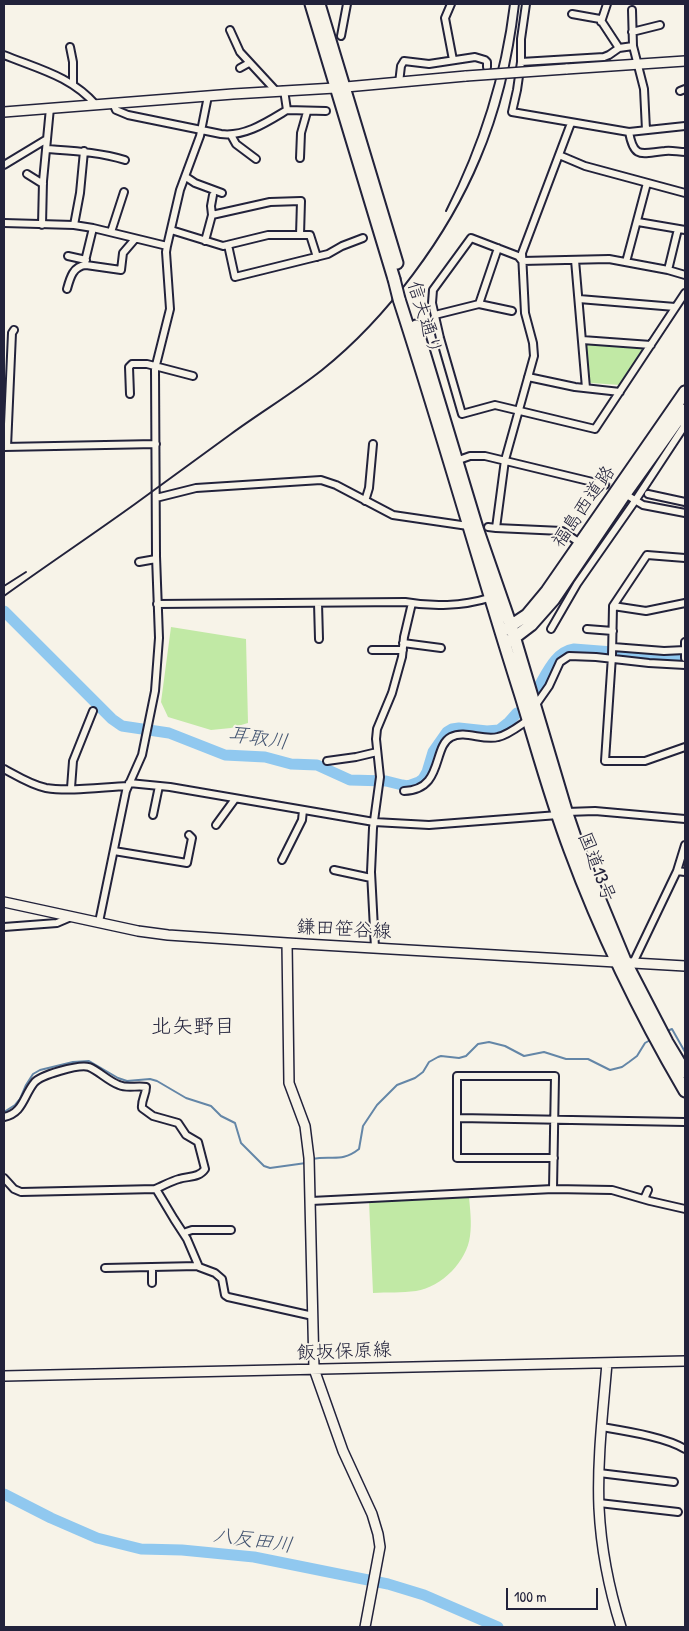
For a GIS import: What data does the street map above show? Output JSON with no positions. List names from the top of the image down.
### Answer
{
  "streets": {
    "highway": ["信夫通り", "福島西道路", "国道13号"],
    "street": ["鎌田笹谷線", "飯坂保原線"]
  },
  "crossings": [
    ["信夫通り", "福島西道路"],
    ["信夫通り", "国道13号"],
    ["福島西道路", "国道13号"],
    ["国道13号", "鎌田笹谷線"]
  ],
  "districts": ["北矢野目"],
  "water": ["耳取川", "八反田川"],
  "scale_bar": "100 m"
}
